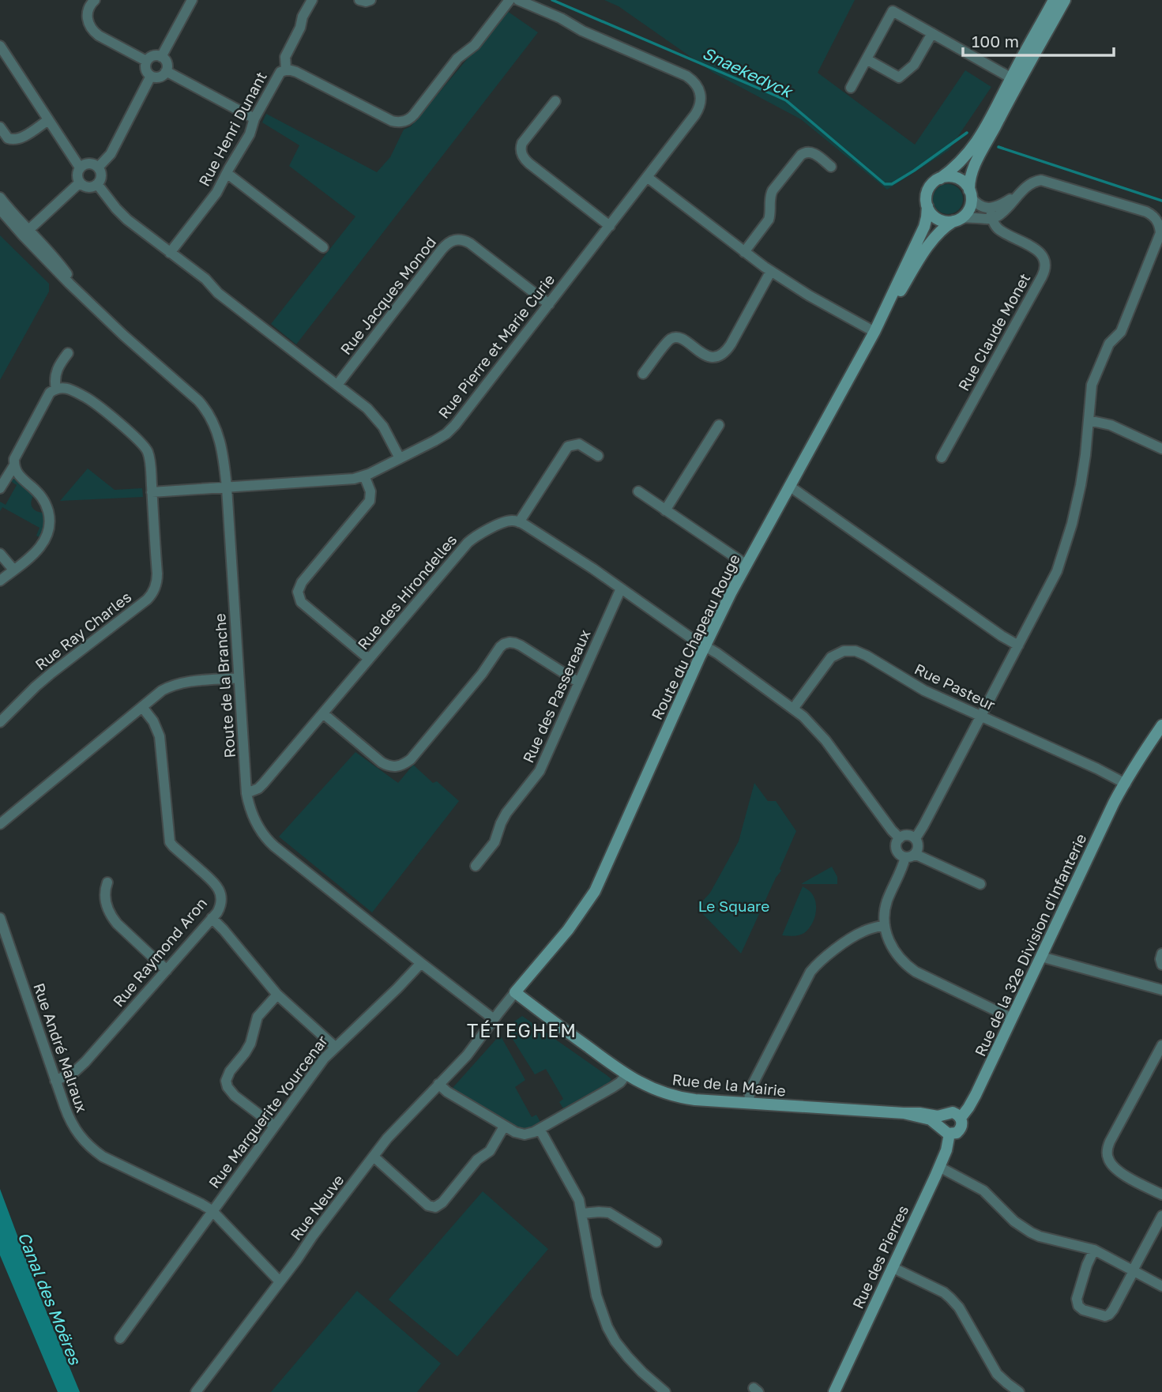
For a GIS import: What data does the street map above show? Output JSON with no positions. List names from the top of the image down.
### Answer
{
  "streets": {
    "street": [
      "Rue Henri Dunant",
      "Rue Jacques Monod",
      "Rue Claude Monet",
      "Rue Pierre et Marie Curie",
      "Rue des Hirondelles",
      "Rue Ray Charles",
      "Route du Chapeau Rouge",
      "Route de la Branche",
      "Rue Pasteur",
      "Rue des Passereaux",
      "Rue de la 32e Division d'Infanterie",
      "Rue Raymond Aron",
      "Rue André Malraux",
      "Rue de la Mairie",
      "Rue Marguerite Yourcenar",
      "Rue Neuve",
      "Rue des Pierres"
    ]
  },
  "crossings": [
    ["Rue Jacques Monod", "Rue Pierre et Marie Curie"],
    ["Rue Pierre et Marie Curie", "Route de la Branche"],
    ["Rue des Hirondelles", "Route de la Branche"],
    ["Route du Chapeau Rouge", "Rue de la Mairie"],
    ["Route du Chapeau Rouge", "Rue Neuve"],
    ["Route de la Branche", "Rue Marguerite Yourcenar"],
    ["Route de la Branche", "Rue Neuve"],
    ["Rue Pasteur", "Rue de la 32e Division d'Infanterie"],
    ["Rue de la 32e Division d'Infanterie", "Rue de la Mairie"],
    ["Rue de la 32e Division d'Infanterie", "Rue des Pierres"],
    ["Rue Raymond Aron", "Rue André Malraux"],
    ["Rue André Malraux", "Rue Marguerite Yourcenar"],
    ["Rue André Malraux", "Rue Neuve"],
    ["Rue de la Mairie", "Rue Neuve"],
    ["Rue de la Mairie", "Rue des Pierres"]
  ],
  "districts": ["TÉTEGHEM"],
  "water": ["Snaekedyck", "Canal des Moëres"],
  "parks": ["Le Square"],
  "scale_bar": "100 m"
}
